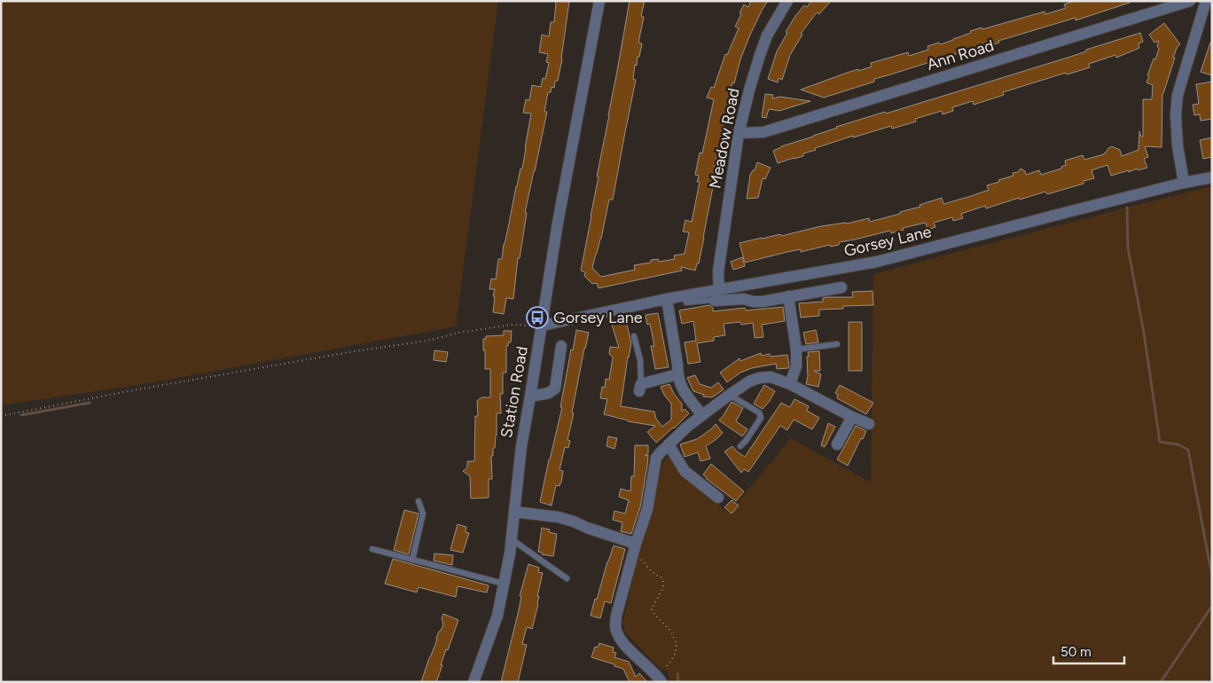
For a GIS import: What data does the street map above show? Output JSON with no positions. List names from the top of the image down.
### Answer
{
  "streets": {
    "street": [
      "Ann Road",
      "Meadow Road",
      "Gorsey Lane",
      "Station Road"
    ]
  },
  "crossings": [
    ["Ann Road", "Meadow Road"],
    ["Meadow Road", "Gorsey Lane"],
    ["Gorsey Lane", "Station Road"]
  ],
  "places": {
    "bus stop": ["Gorsey Lane"]
  },
  "scale_bar": "50 m"
}
